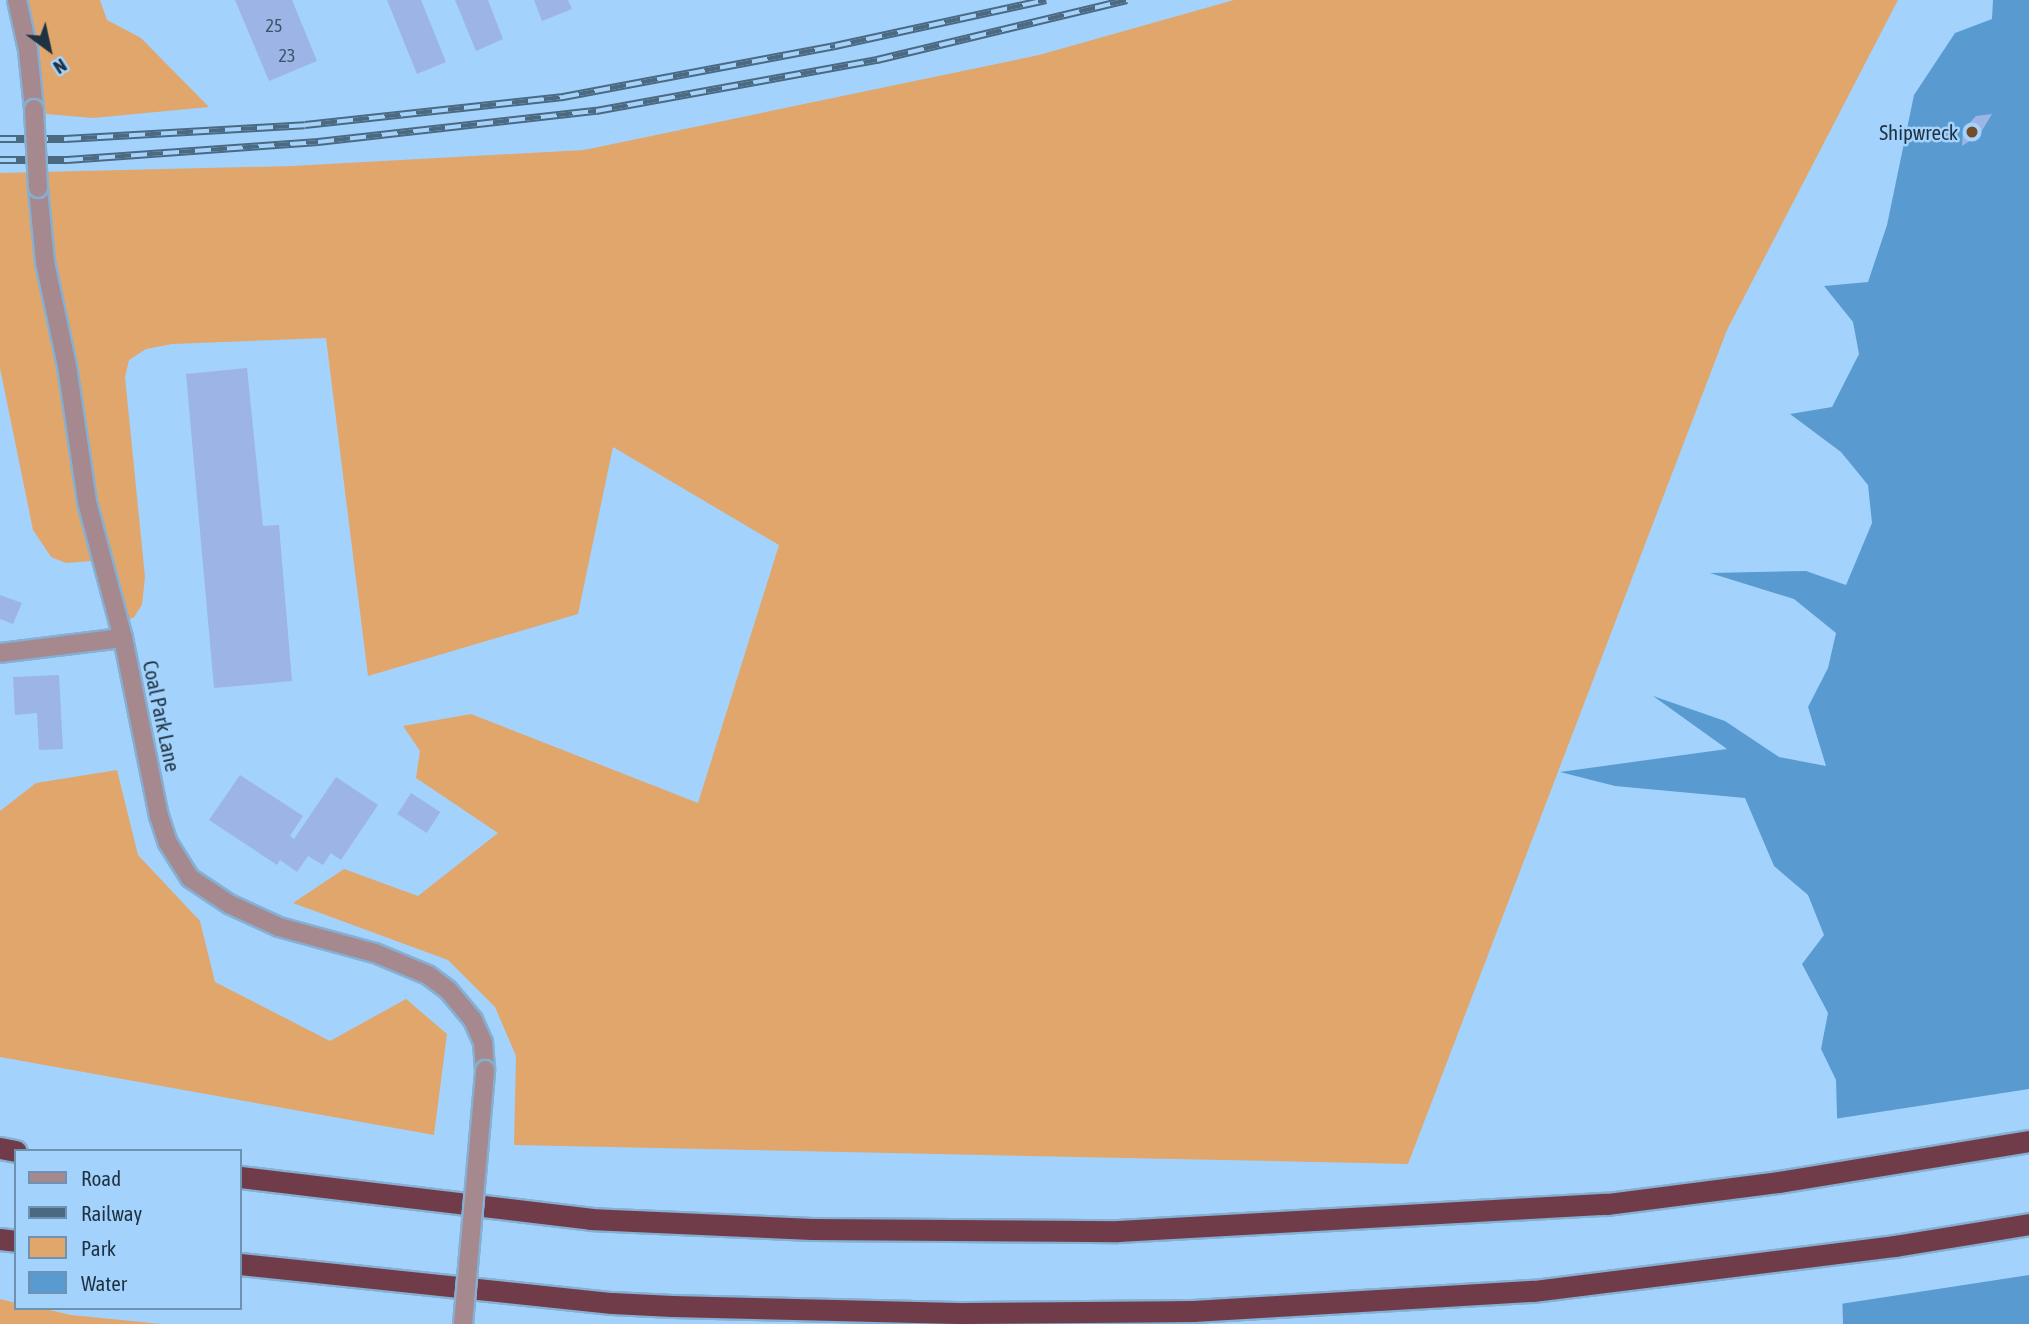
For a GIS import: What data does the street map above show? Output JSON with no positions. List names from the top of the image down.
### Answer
{
  "streets": {
    "street": ["Coal Park Lane"]
  },
  "places": ["Shipwreck"],
  "house_numbers": ["25", "23"],
  "legend": [
    "Road",
    "Railway",
    "Park",
    "Water"
  ],
  "north": "bottom right"
}
